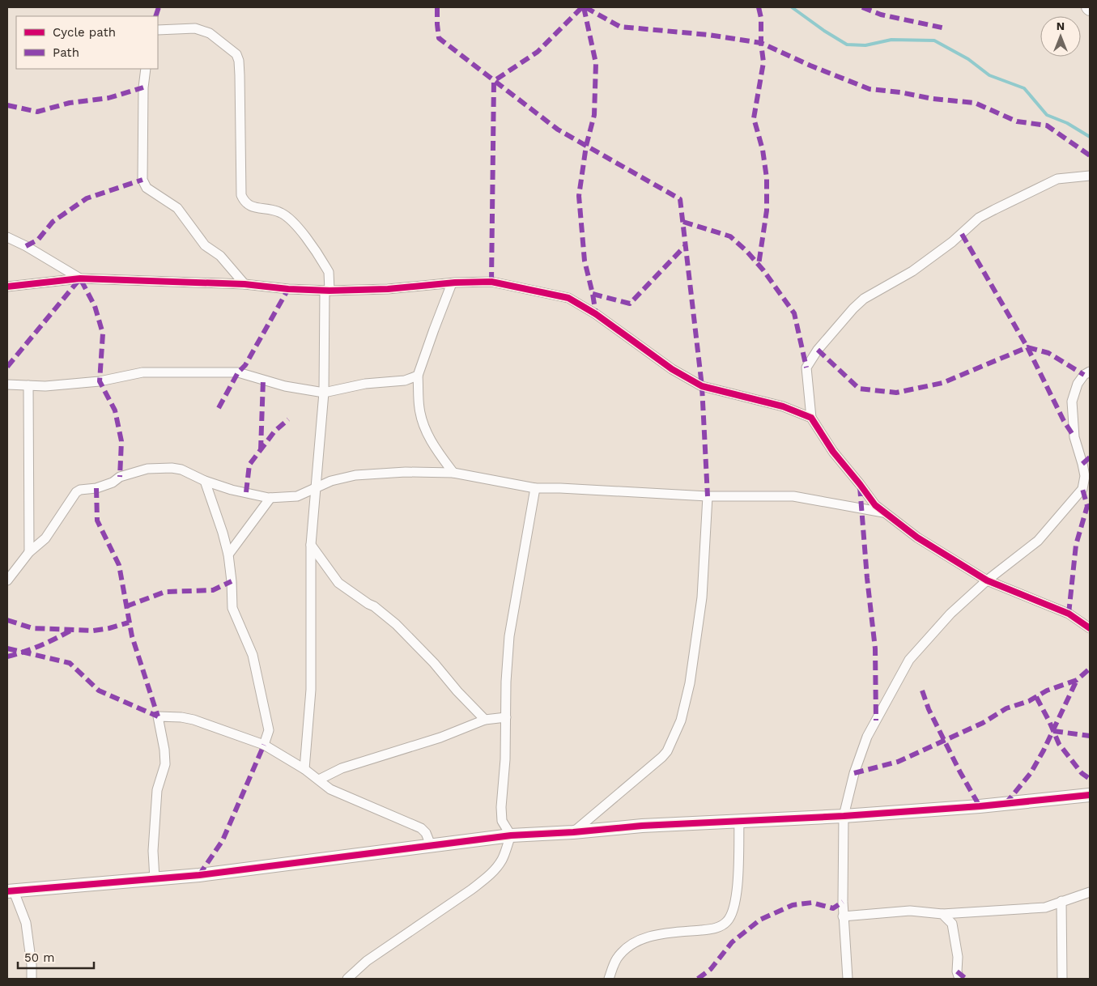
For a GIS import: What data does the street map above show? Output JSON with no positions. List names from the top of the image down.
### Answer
{
  "legend": ["Cycle path", "Path"],
  "scale_bar": "50 m",
  "north": "top"
}
